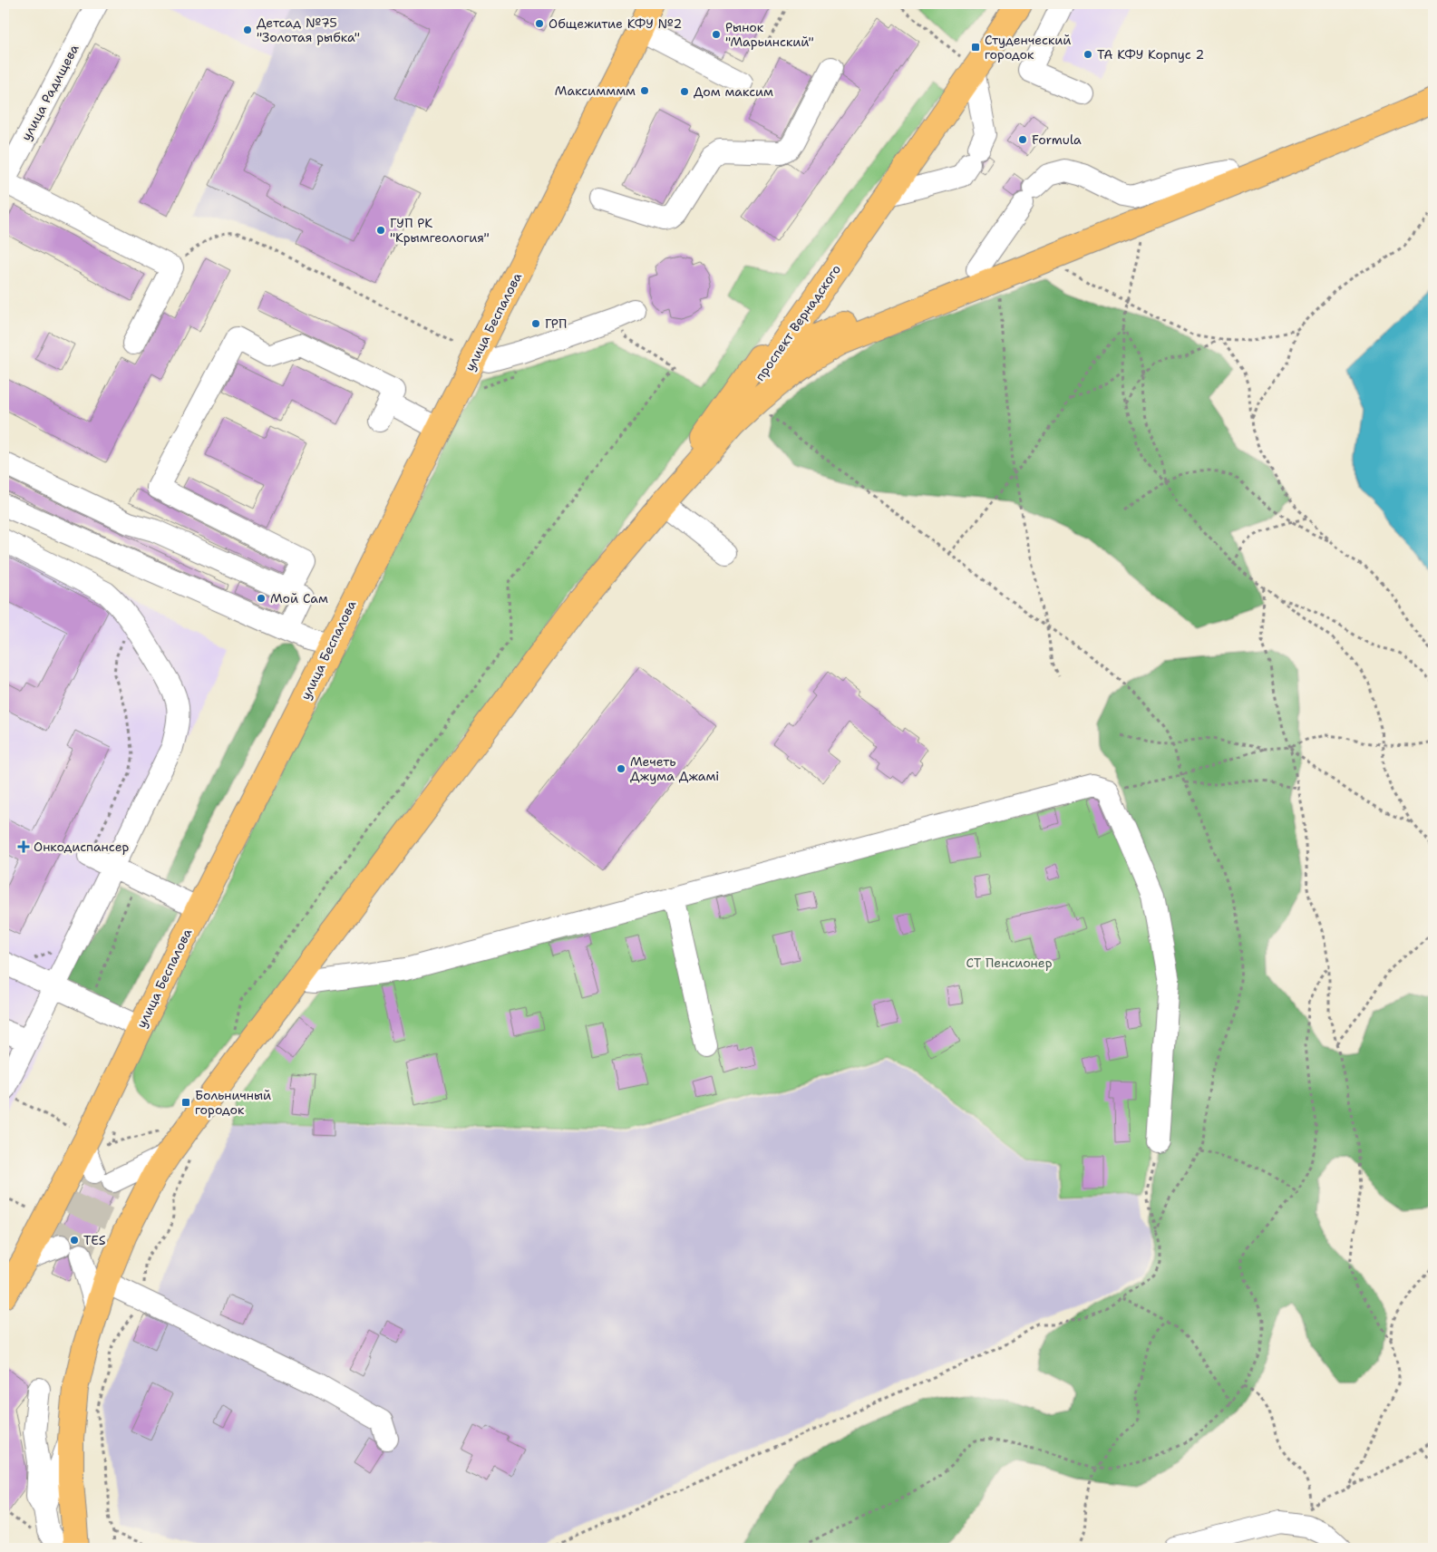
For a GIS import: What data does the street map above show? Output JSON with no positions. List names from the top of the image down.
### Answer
{
  "streets": {
    "main road": ["улица Беспалова", "проспект Вернадского"],
    "street": ["улица Радищева"]
  },
  "parks": ["СТ Пенсионер"],
  "places": {
    "other": [
      "Общежитие КФУ №2",
      "Детсад №75 \"Золотая рыбка\"",
      "Рынок \"Марьинский\"",
      "ТА КФУ Корпус 2",
      "Максимммм",
      "Дом максим",
      "Formula",
      "ГУП РК \"Крымгеология\"",
      "ГРП",
      "Мой Сам",
      "Мечеть Джума Джамі",
      "TES"
    ],
    "transit": ["Студенческий городок", "Больничный городок"],
    "health": ["Онкодиспансер"]
  }
}
